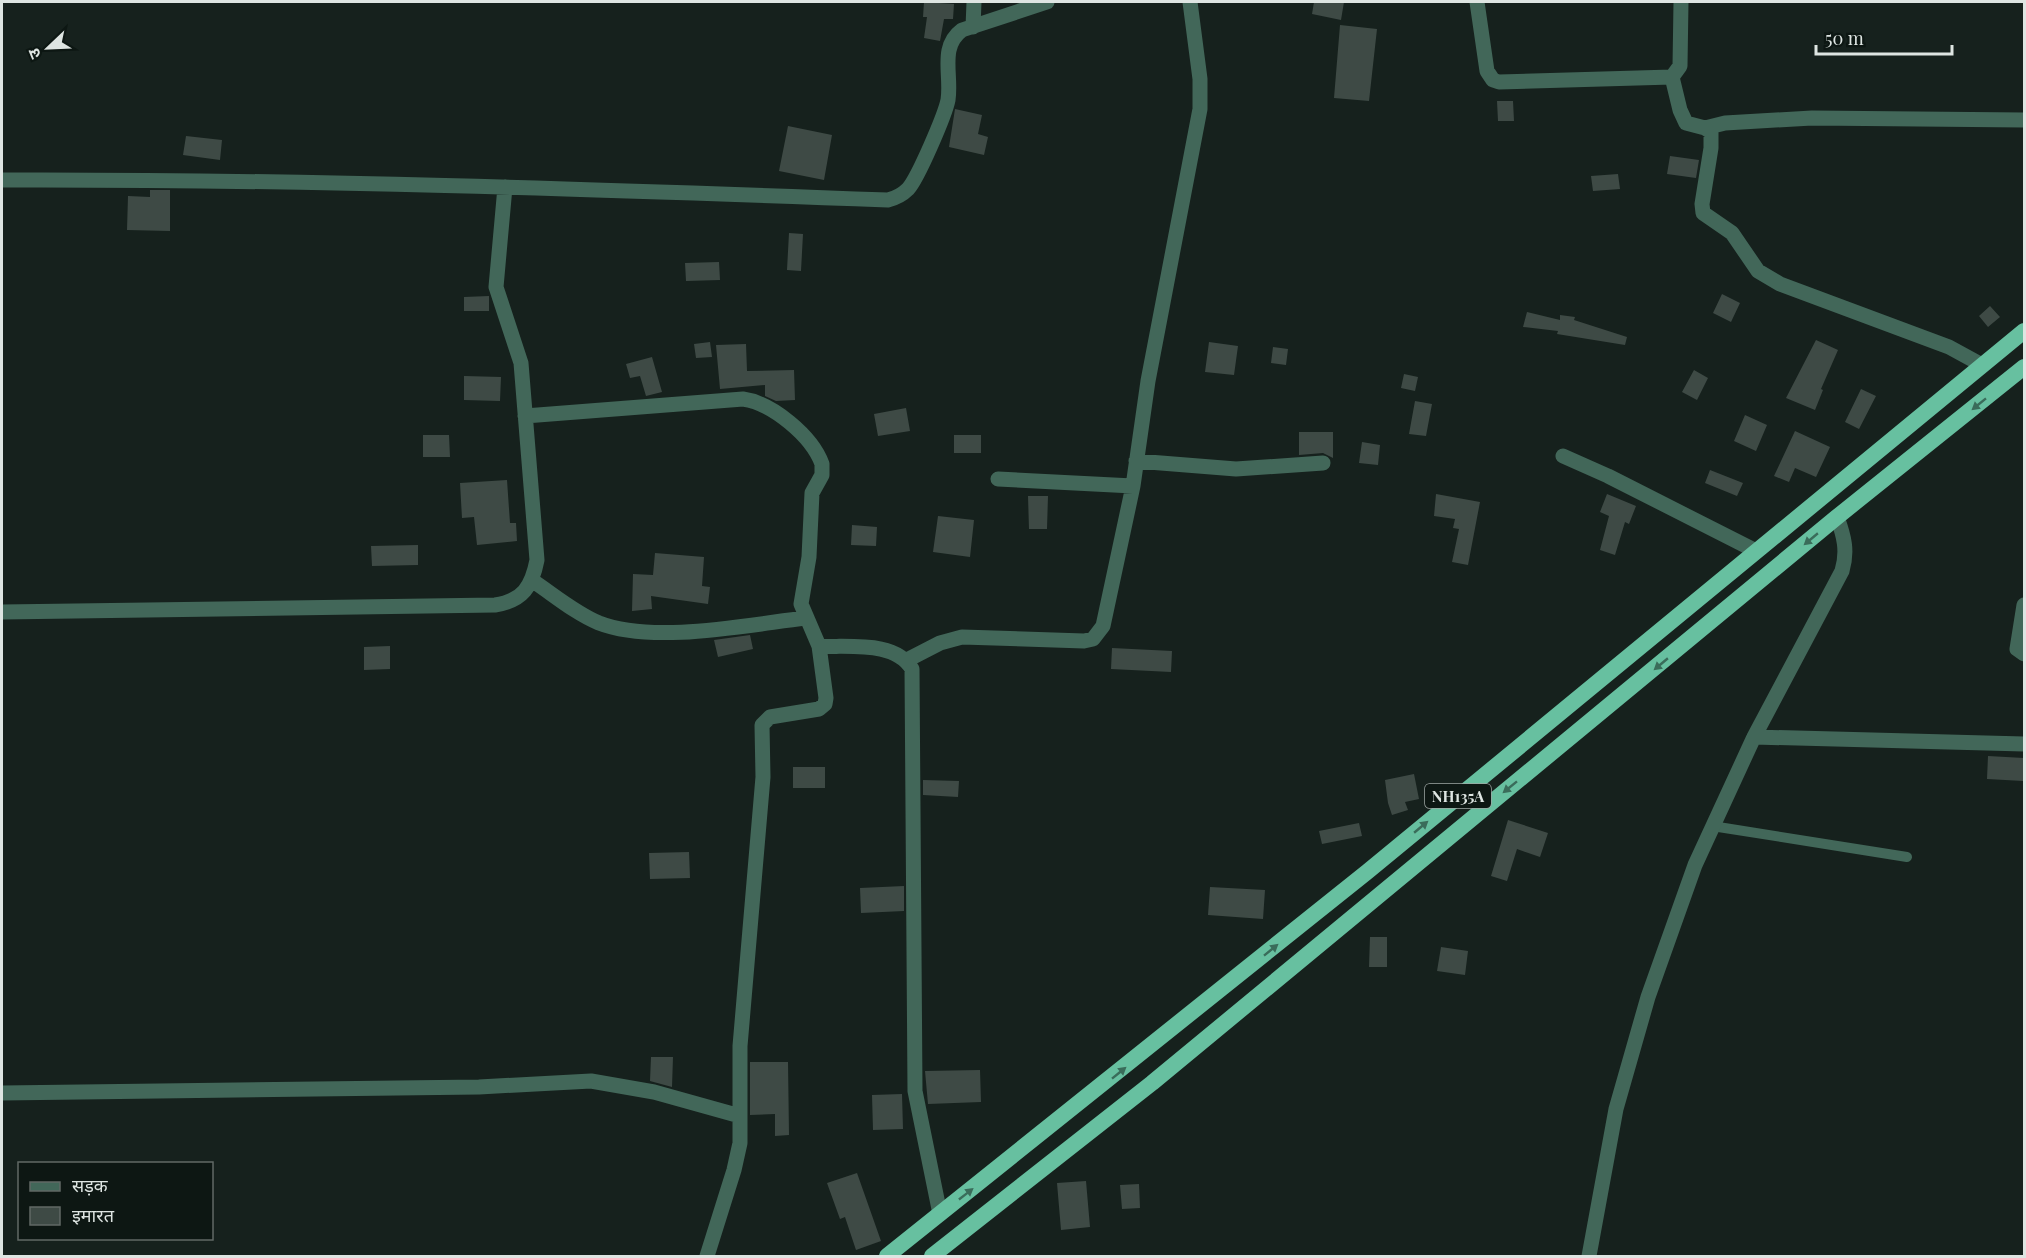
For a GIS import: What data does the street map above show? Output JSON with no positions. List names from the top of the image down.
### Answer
{
  "streets": {
    "highway": ["NH135A"]
  },
  "legend": ["सड़क", "इमारत"],
  "scale_bar": "50 m",
  "north": "bottom left"
}
